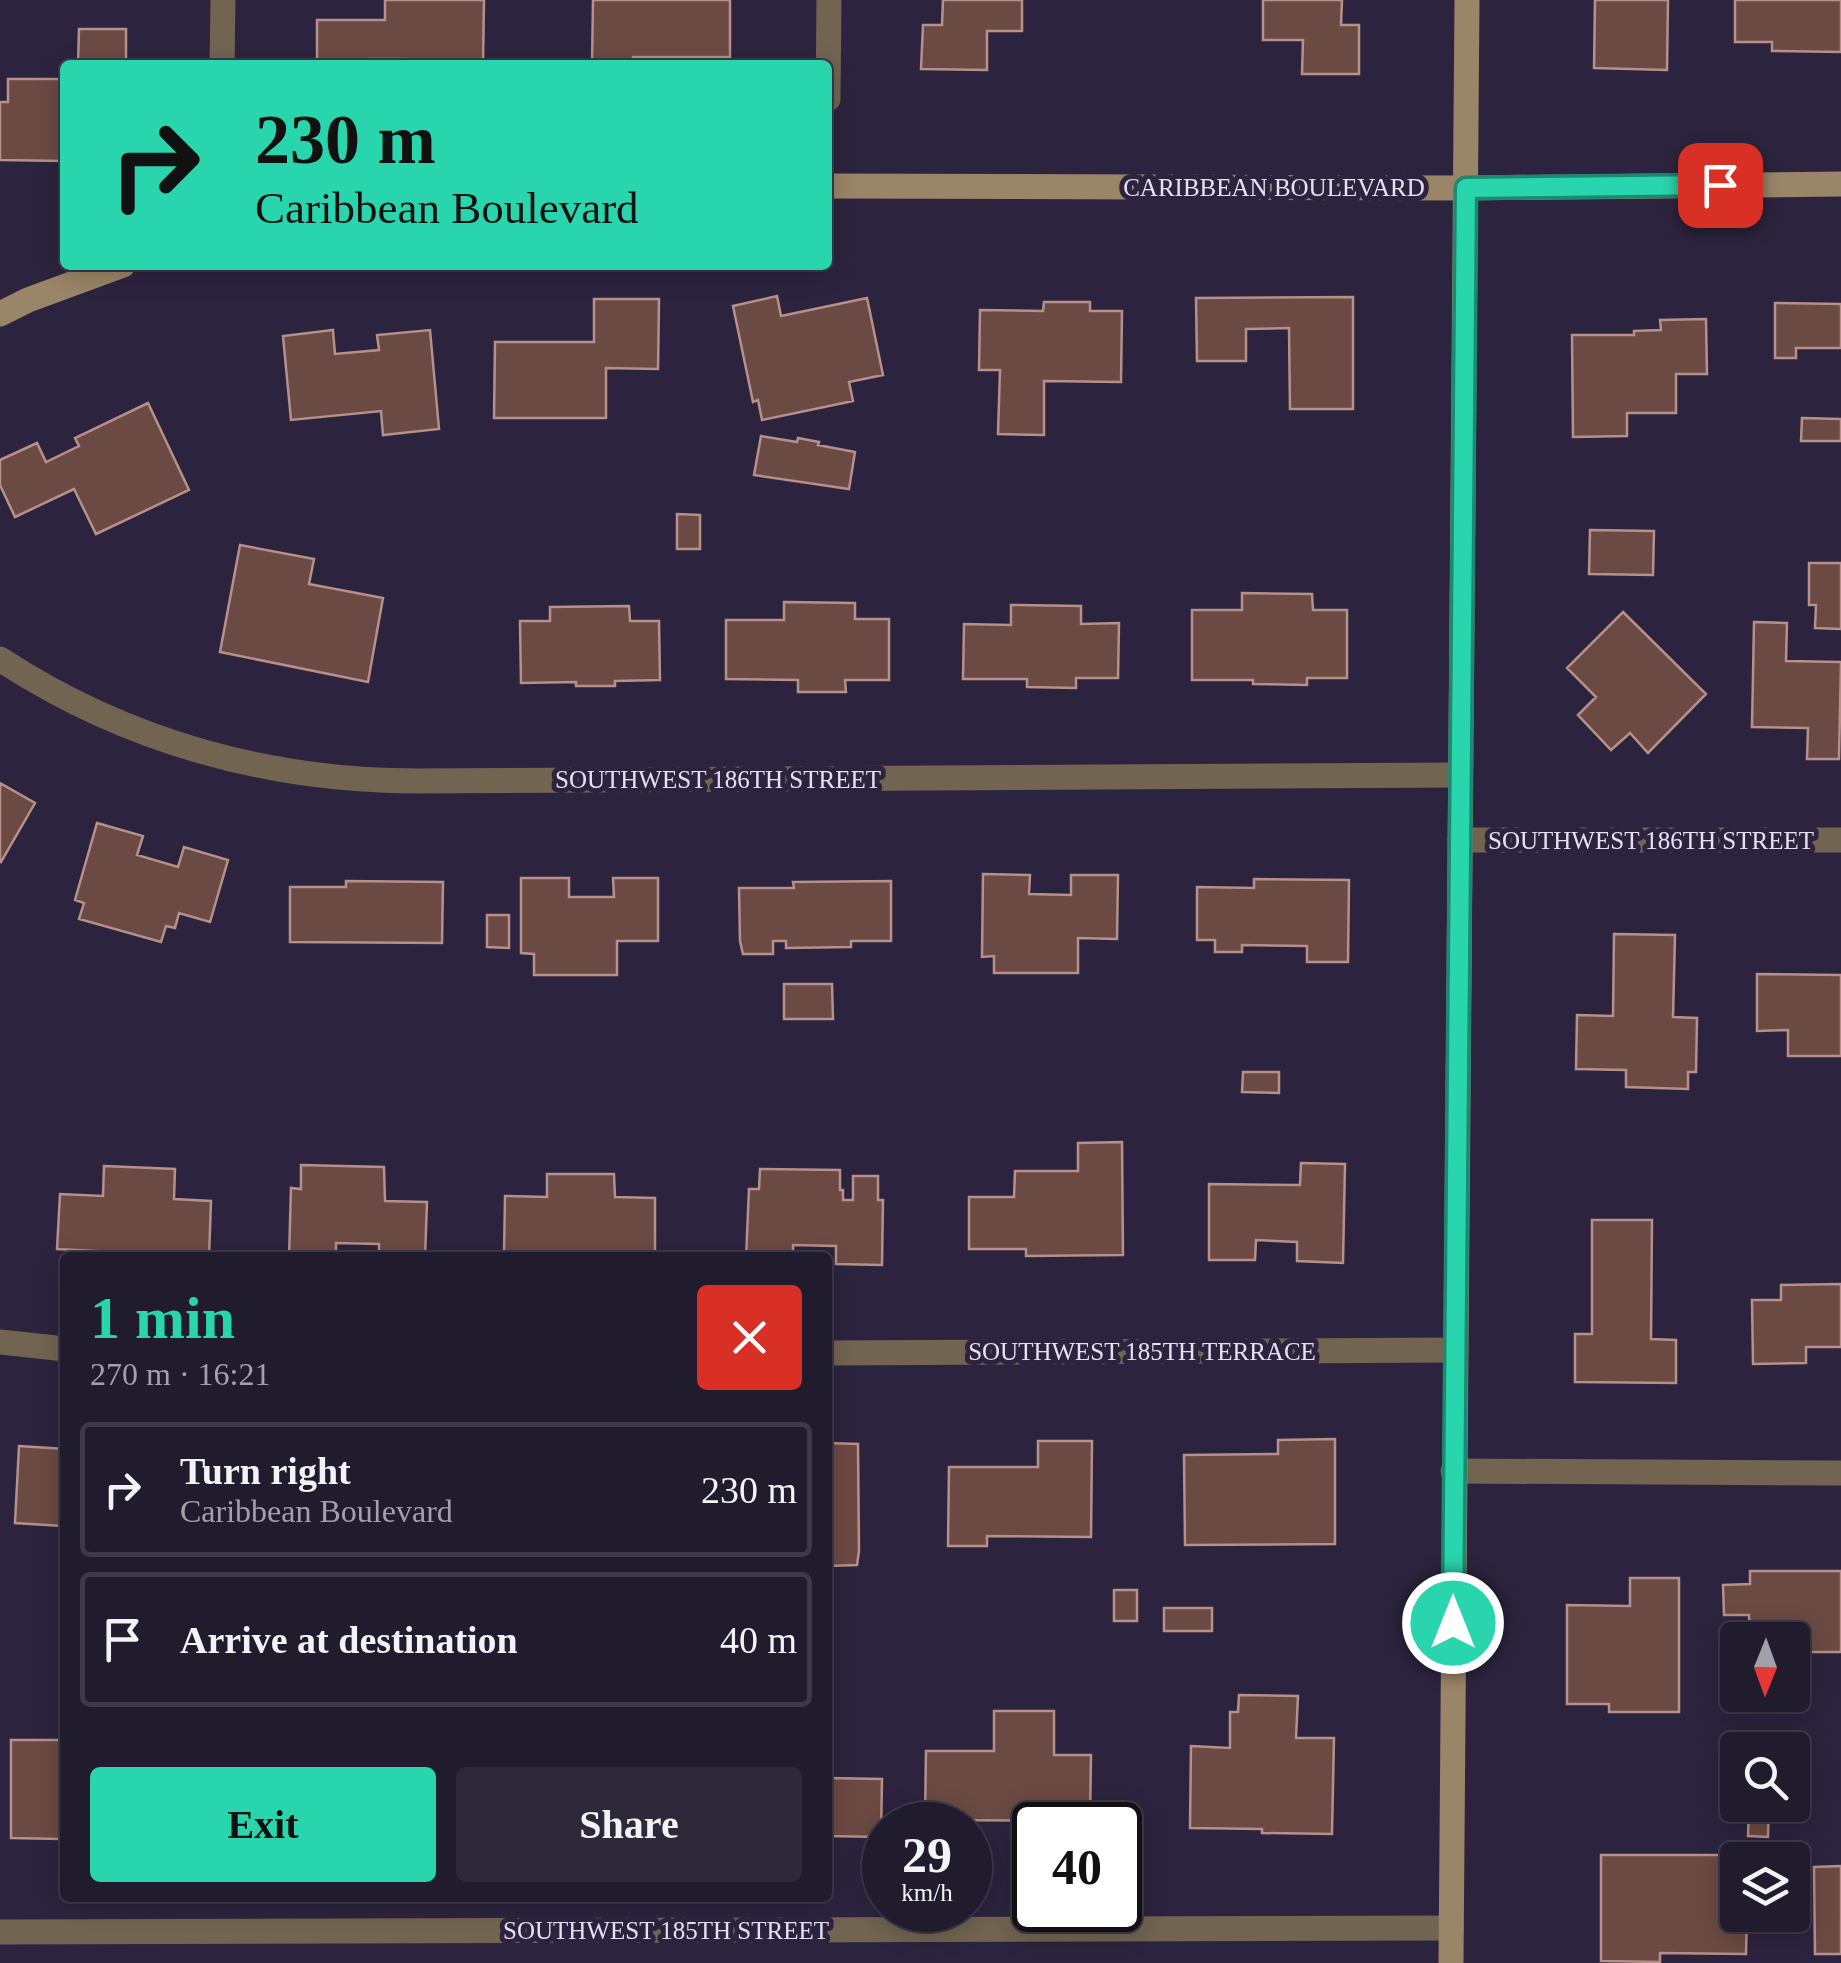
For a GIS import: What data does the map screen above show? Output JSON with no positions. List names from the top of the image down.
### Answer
{
  "streets": {
    "street": [
      "CARIBBEAN BOULEVARD",
      "SOUTHWEST 186TH STREET",
      "SOUTHWEST 185TH TERRACE",
      "SOUTHWEST 185TH STREET"
    ]
  },
  "north": "bottom",
  "page": {
    "turn": ["230 m", "Caribbean Boulevard"],
    "heading": ["1 min", "270 m · 16:21"],
    "list": [
      {
        "name": "Turn right",
        "note": "Caribbean Boulevard",
        "value": "230 m"
      },
      {
        "name": "Arrive at destination",
        "value": "40 m"
      }
    ],
    "buttons": ["Exit", "Share"],
    "speed": "29 km/h",
    "limit": "40"
  }
}
